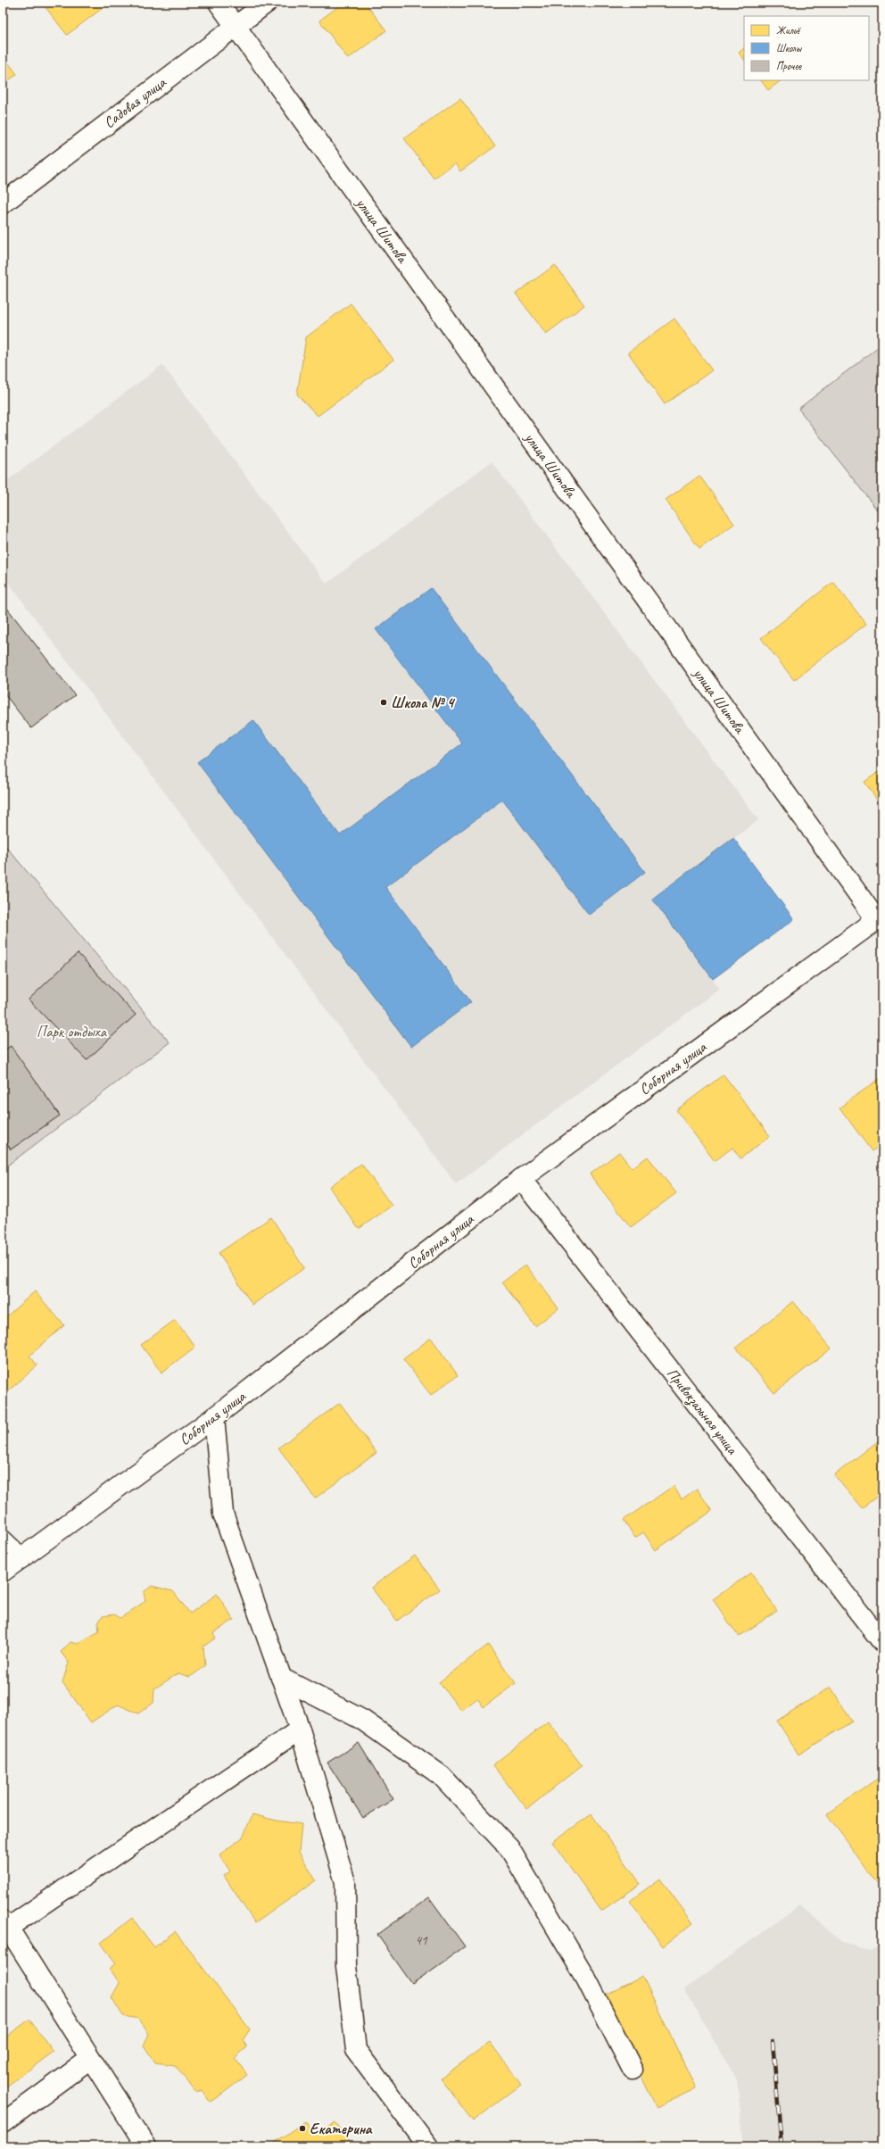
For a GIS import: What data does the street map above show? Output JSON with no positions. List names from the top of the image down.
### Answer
{
  "streets": {
    "street": [
      "Садовая улица",
      "улица Шитова",
      "Соборная улица",
      "Привокзальная улица"
    ]
  },
  "crossings": [
    ["Садовая улица", "улица Шитова"],
    ["улица Шитова", "Соборная улица"],
    ["Соборная улица", "Привокзальная улица"]
  ],
  "parks": ["Парк отдыха"],
  "places": ["Школа № 4", "Екатерина"],
  "house_numbers": ["41"],
  "legend": ["Жильё", "Школы", "Прочее"]
}
